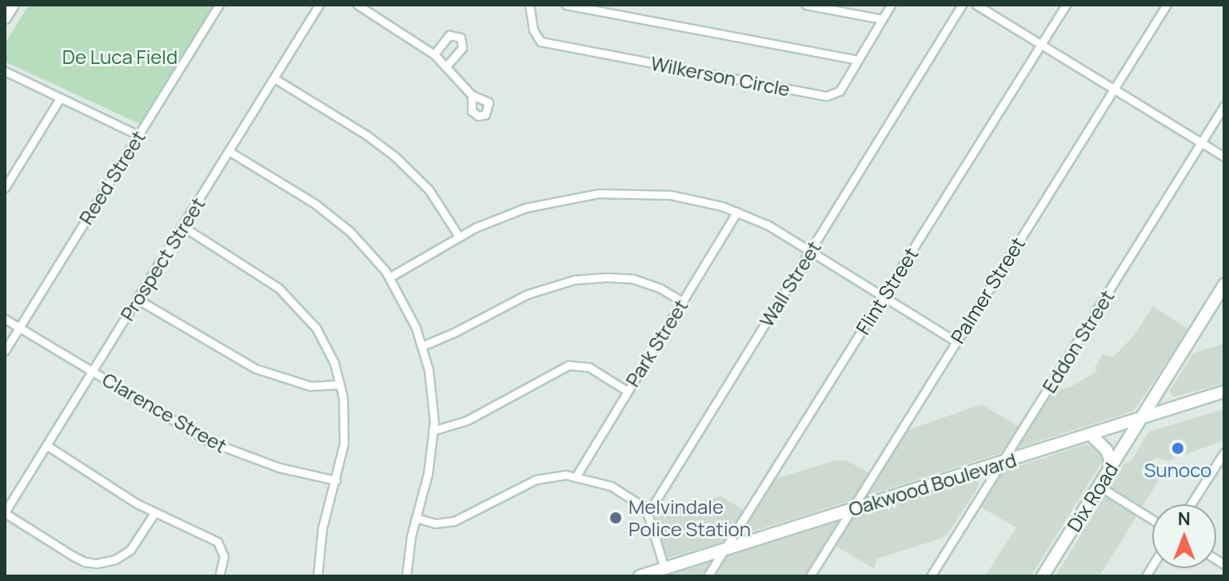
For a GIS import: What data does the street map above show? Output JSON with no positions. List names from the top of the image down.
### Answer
{
  "streets": {
    "main road": ["Oakwood Boulevard", "Dix Road"],
    "street": [
      "Wilkerson Circle",
      "Reed Street",
      "Prospect Street",
      "Wall Street",
      "Palmer Street",
      "Flint Street",
      "Eddon Street",
      "Park Street",
      "Clarence Street"
    ]
  },
  "crossings": [
    ["Reed Street", "Clarence Street"],
    ["Prospect Street", "Clarence Street"],
    ["Palmer Street", "Oakwood Boulevard"],
    ["Flint Street", "Oakwood Boulevard"],
    ["Eddon Street", "Oakwood Boulevard"],
    ["Oakwood Boulevard", "Dix Road"]
  ],
  "parks": ["De Luca Field"],
  "places": ["Sunoco", "Melvindale Police Station"],
  "north": "top"
}
